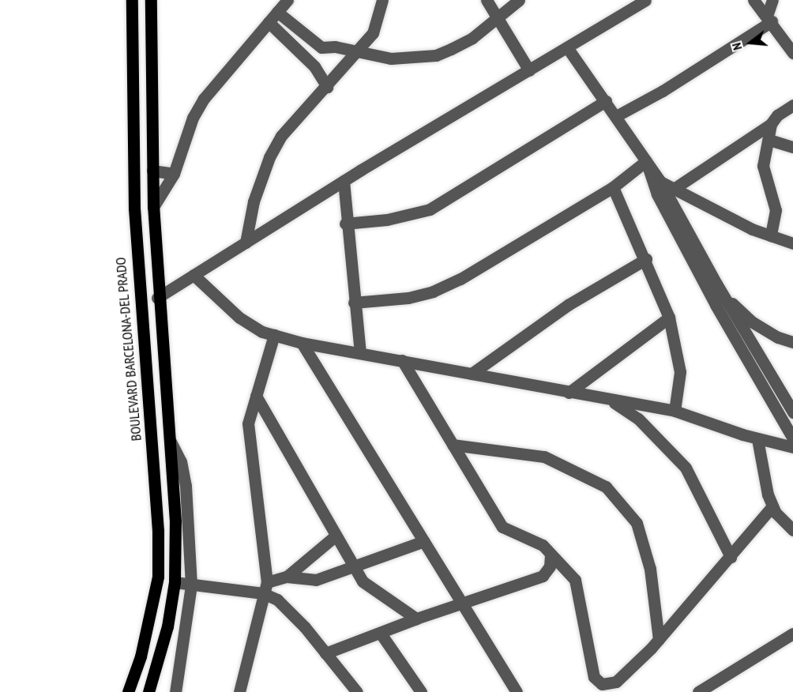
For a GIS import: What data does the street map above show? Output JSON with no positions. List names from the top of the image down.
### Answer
{
  "streets": {
    "main road": ["BOULEVARD BARCELONA-DEL PRADO"]
  },
  "north": "left"
}
